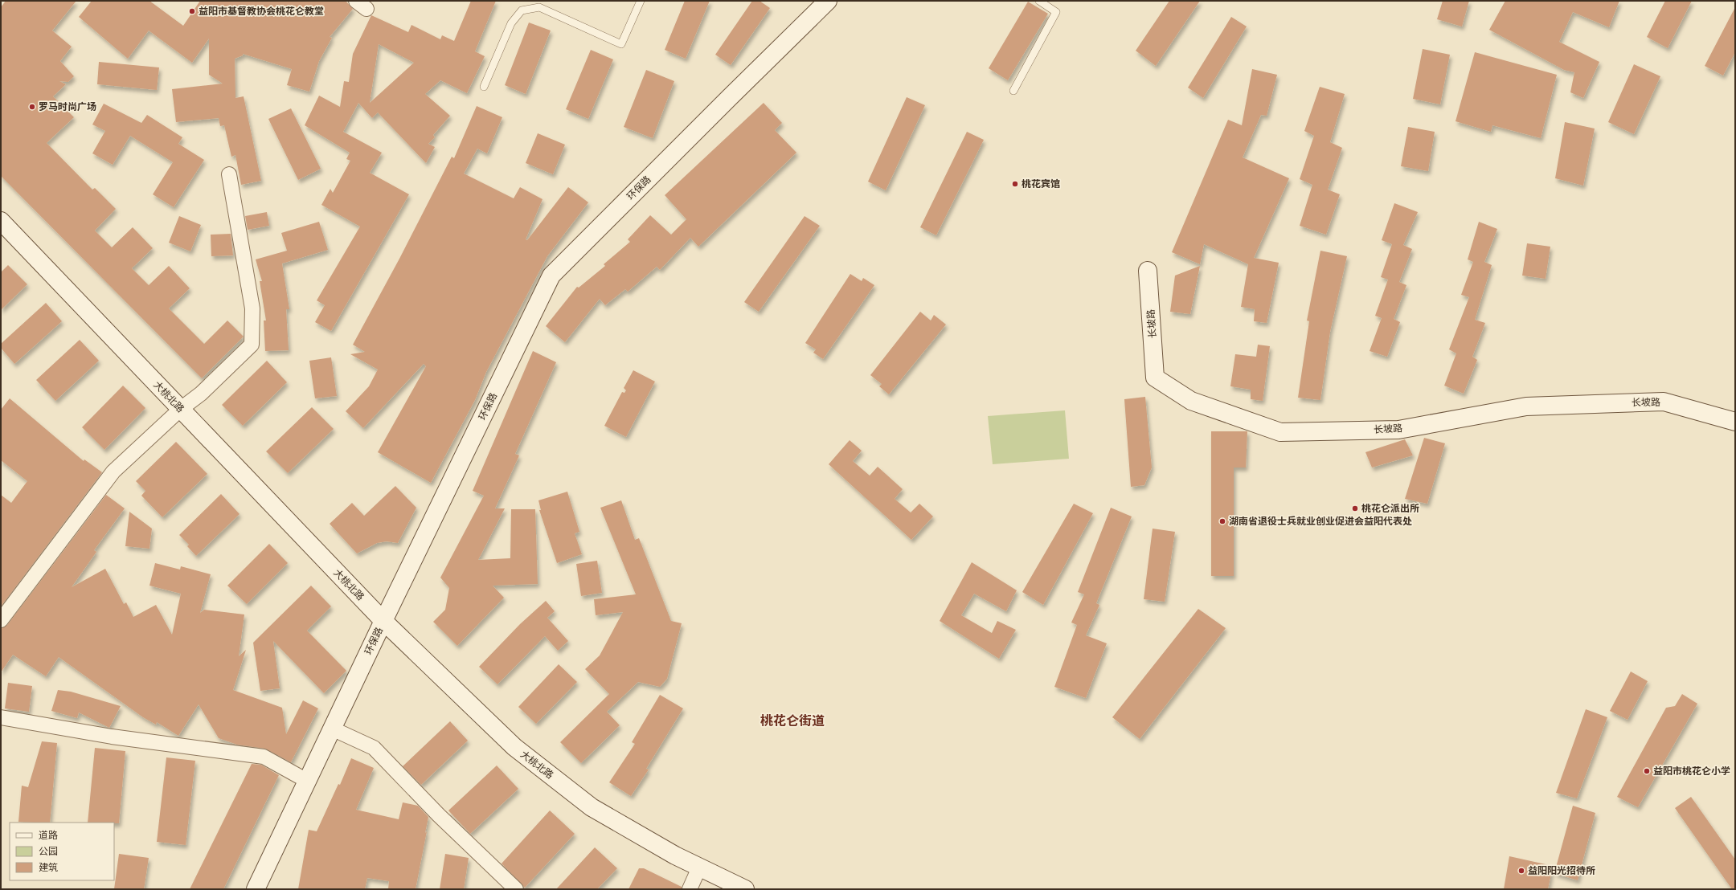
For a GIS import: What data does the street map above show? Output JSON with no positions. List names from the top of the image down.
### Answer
{
  "streets": {
    "street": ["环保路", "长坡路", "大桃北路"]
  },
  "crossings": [
    ["环保路", "大桃北路"]
  ],
  "districts": ["桃花仑街道"],
  "places": [
    "益阳市基督教协会桃花仑教堂",
    "罗马时尚广场",
    "桃花宾馆",
    "桃花仑派出所",
    "湖南省退役士兵就业创业促进会益阳代表处",
    "益阳市桃花仑小学",
    "益阳阳光招待所"
  ],
  "legend": ["道路", "公园", "建筑"]
}
